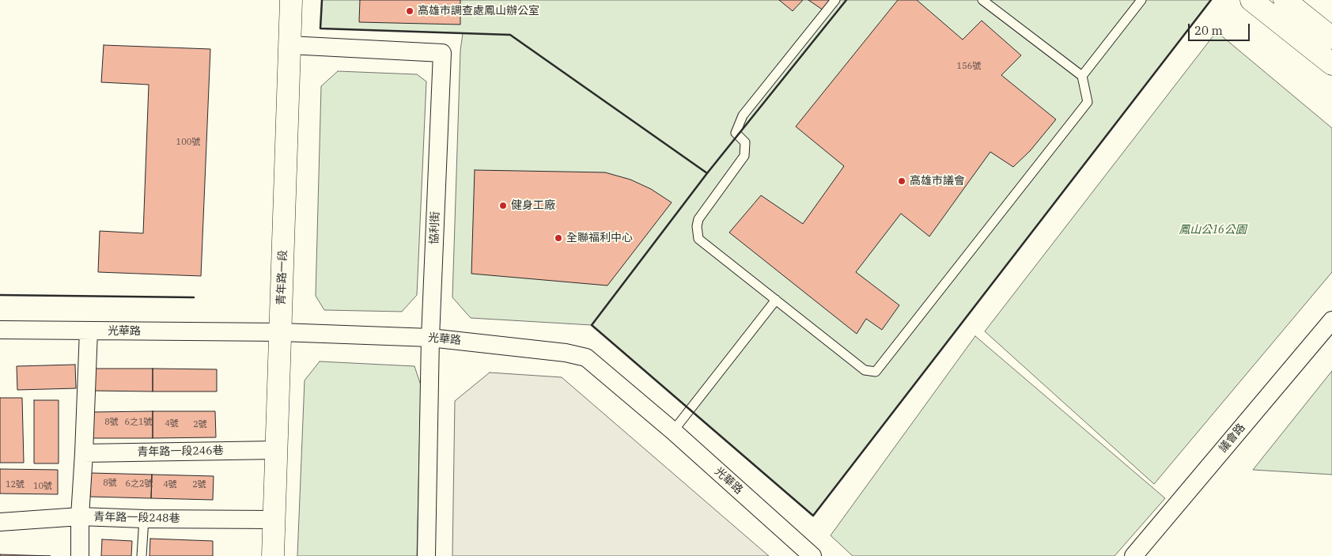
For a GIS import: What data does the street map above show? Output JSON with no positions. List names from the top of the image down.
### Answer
{
  "streets": {
    "street": [
      "協利街",
      "青年路一段",
      "光華路",
      "議會路",
      "青年路一段246巷",
      "青年路一段248巷"
    ]
  },
  "crossings": [
    ["協利街", "青年路一段"],
    ["協利街", "光華路"],
    ["青年路一段", "光華路"],
    ["青年路一段", "青年路一段246巷"],
    ["青年路一段", "青年路一段248巷"]
  ],
  "parks": ["鳳山公16公園"],
  "places": [
    "高雄市調查處鳳山辦公室",
    "高雄市議會",
    "健身工廠",
    "全聯福利中心"
  ],
  "house_numbers": [
    "156號",
    "100號",
    "8號",
    "6之1號",
    "4號",
    "2號",
    "8號",
    "6之2號",
    "12號",
    "4號",
    "2號",
    "10號"
  ],
  "scale_bar": "20 m"
}
